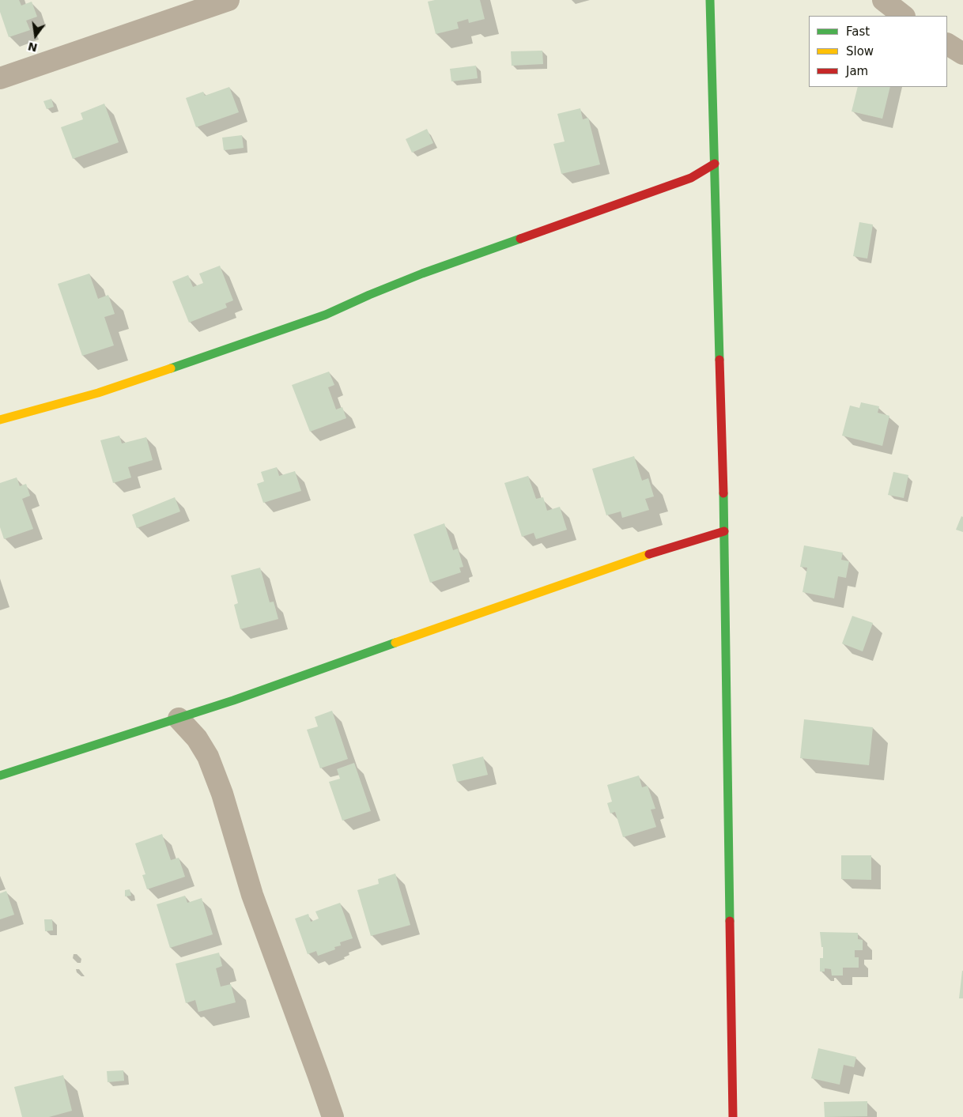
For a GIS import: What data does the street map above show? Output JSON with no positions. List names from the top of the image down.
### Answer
{
  "legend": ["Fast", "Slow", "Jam"],
  "north": "bottom"
}
